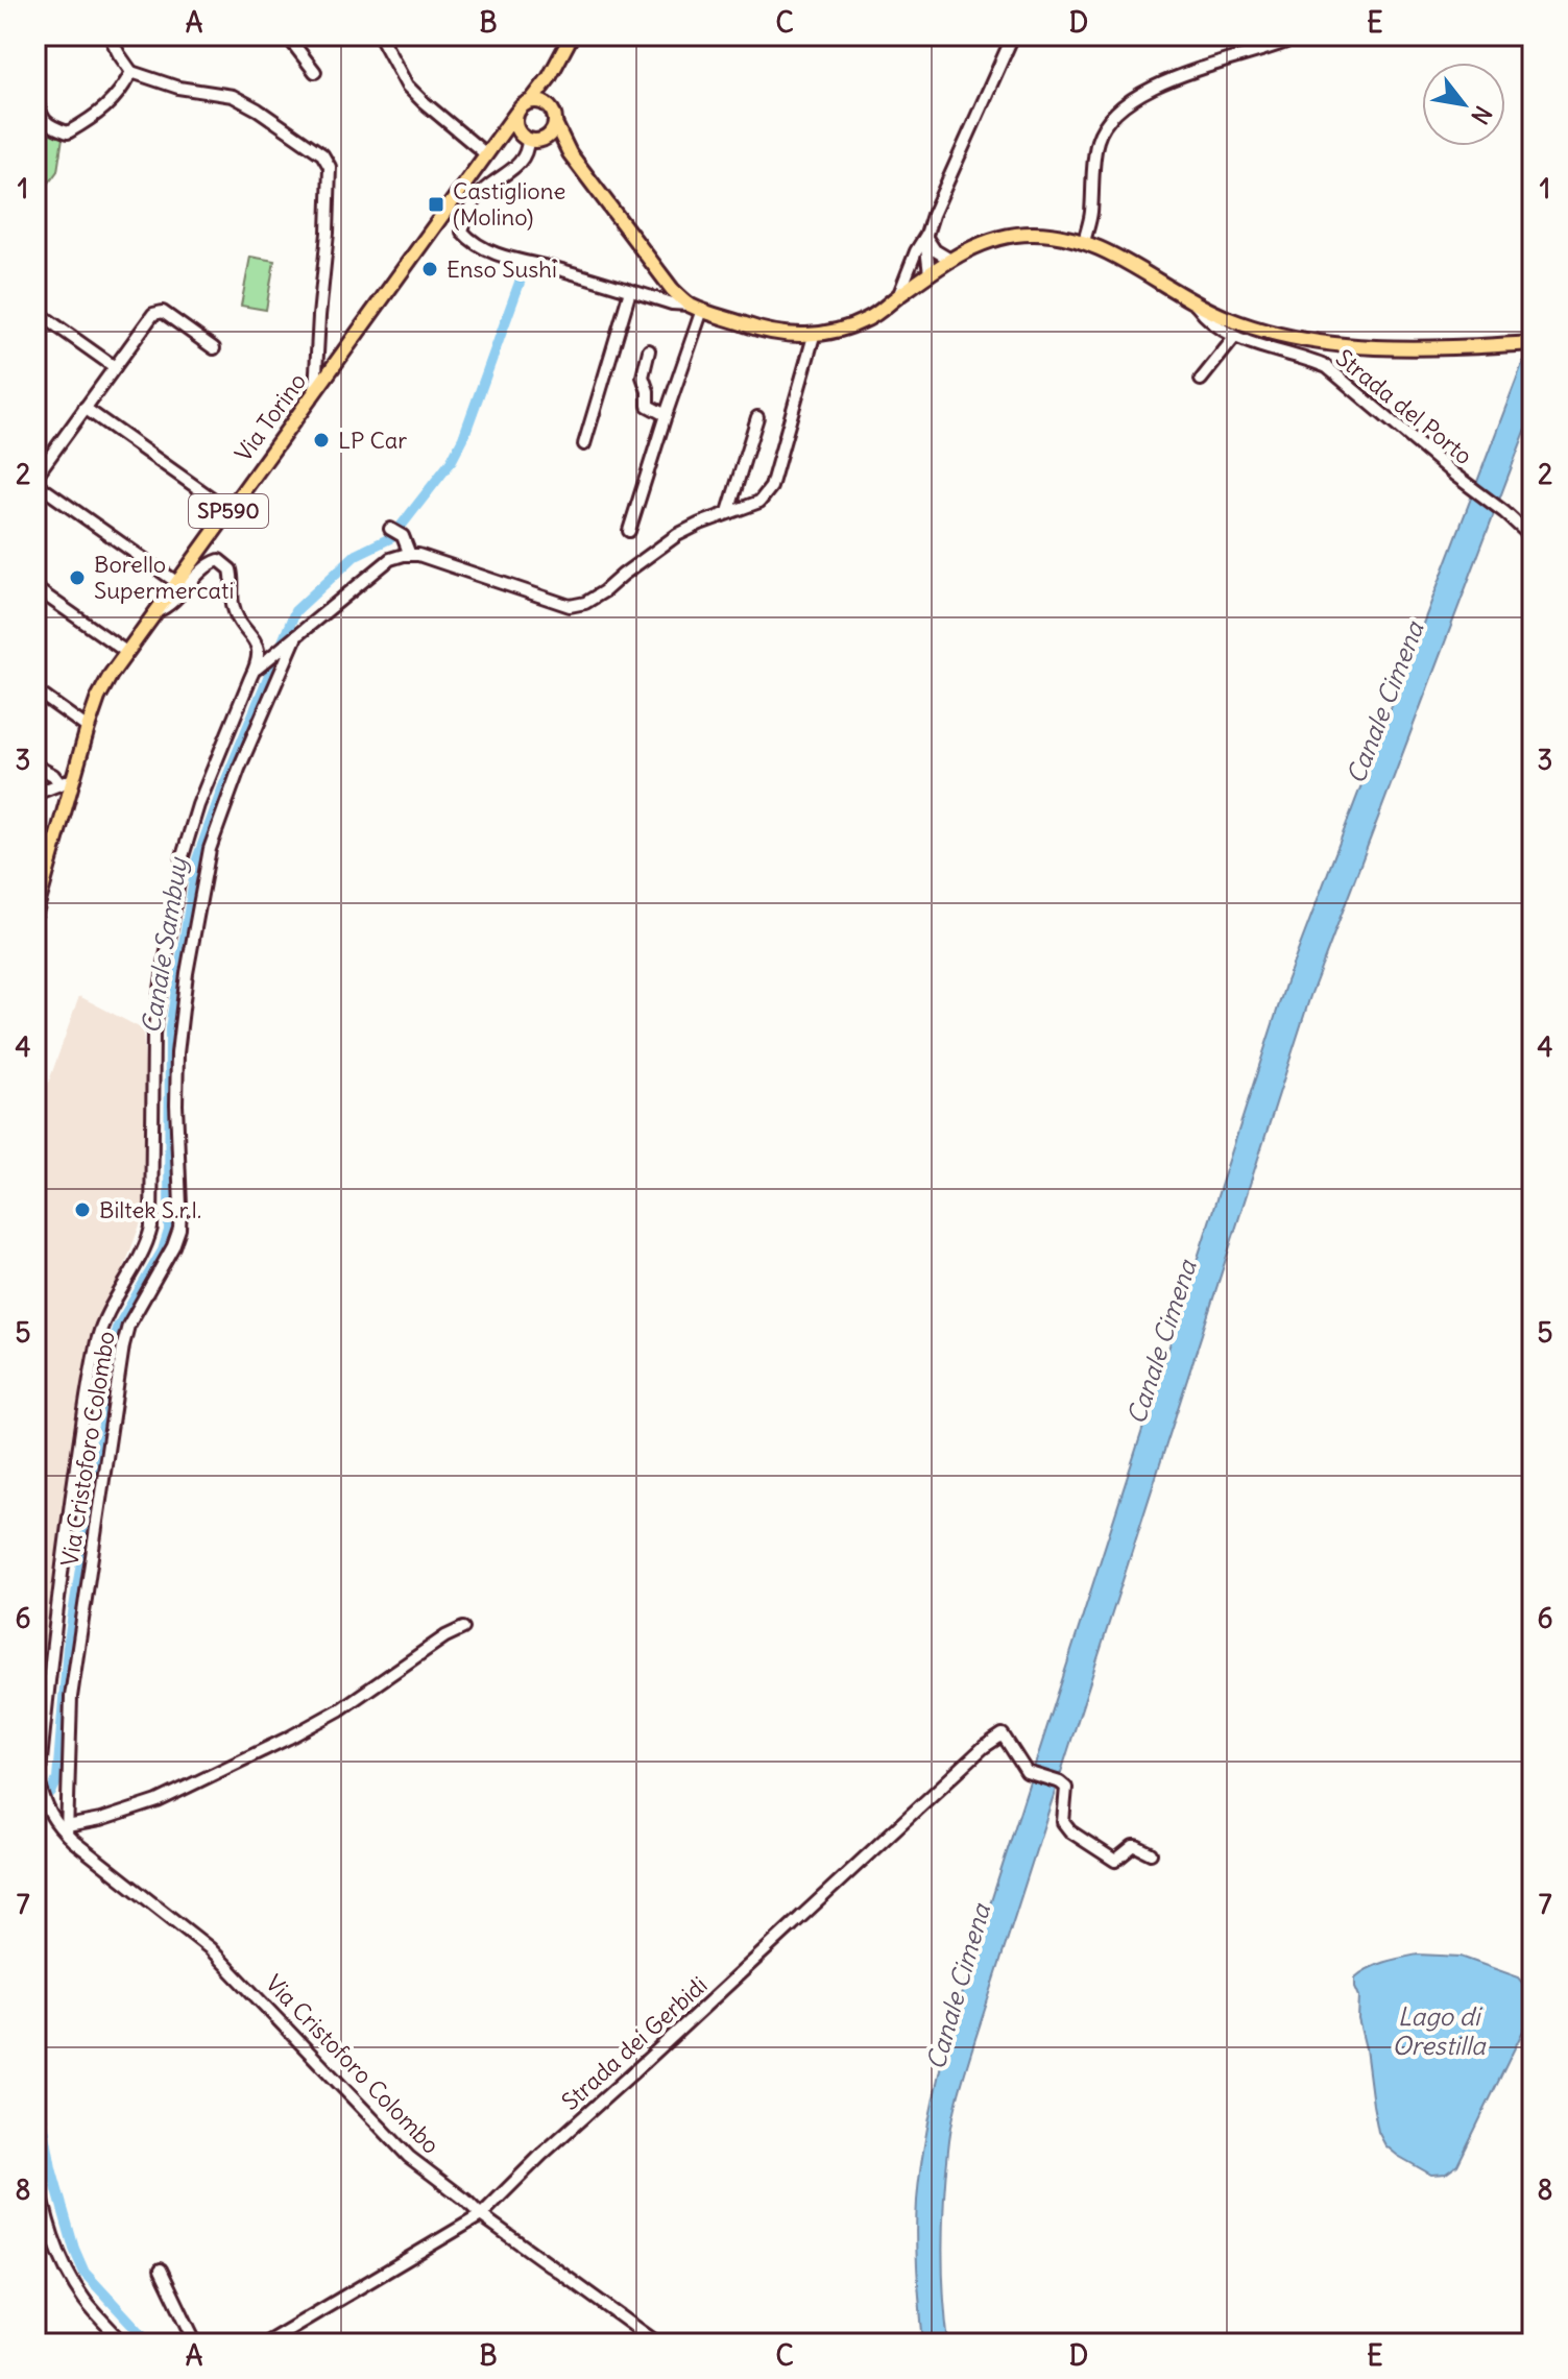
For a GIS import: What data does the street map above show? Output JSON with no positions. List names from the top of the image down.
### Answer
{
  "streets": {
    "main road": ["Via Torino", "SP590"],
    "street": ["Strada del Porto", "Via Cristoforo Colombo", "Strada dei Gerbidi"]
  },
  "crossings": [
    ["Via Torino", "SP590"],
    ["Via Cristoforo Colombo", "Strada dei Gerbidi"]
  ],
  "water": ["Canale Cimena", "Canale Sambuy", "Lago di Orestilla"],
  "places": {
    "transit": ["Castiglione (Molino)"],
    "other": [
      "Enso Sushi",
      "LP Car",
      "Borello Supermercati",
      "Biltek S.r.l."
    ]
  },
  "north": "bottom right",
  "grid": {
    "columns": [
      "A",
      "B",
      "C",
      "D",
      "E"
    ],
    "rows": [
      "1",
      "2",
      "3",
      "4",
      "5",
      "6",
      "7",
      "8"
    ]
  }
}
